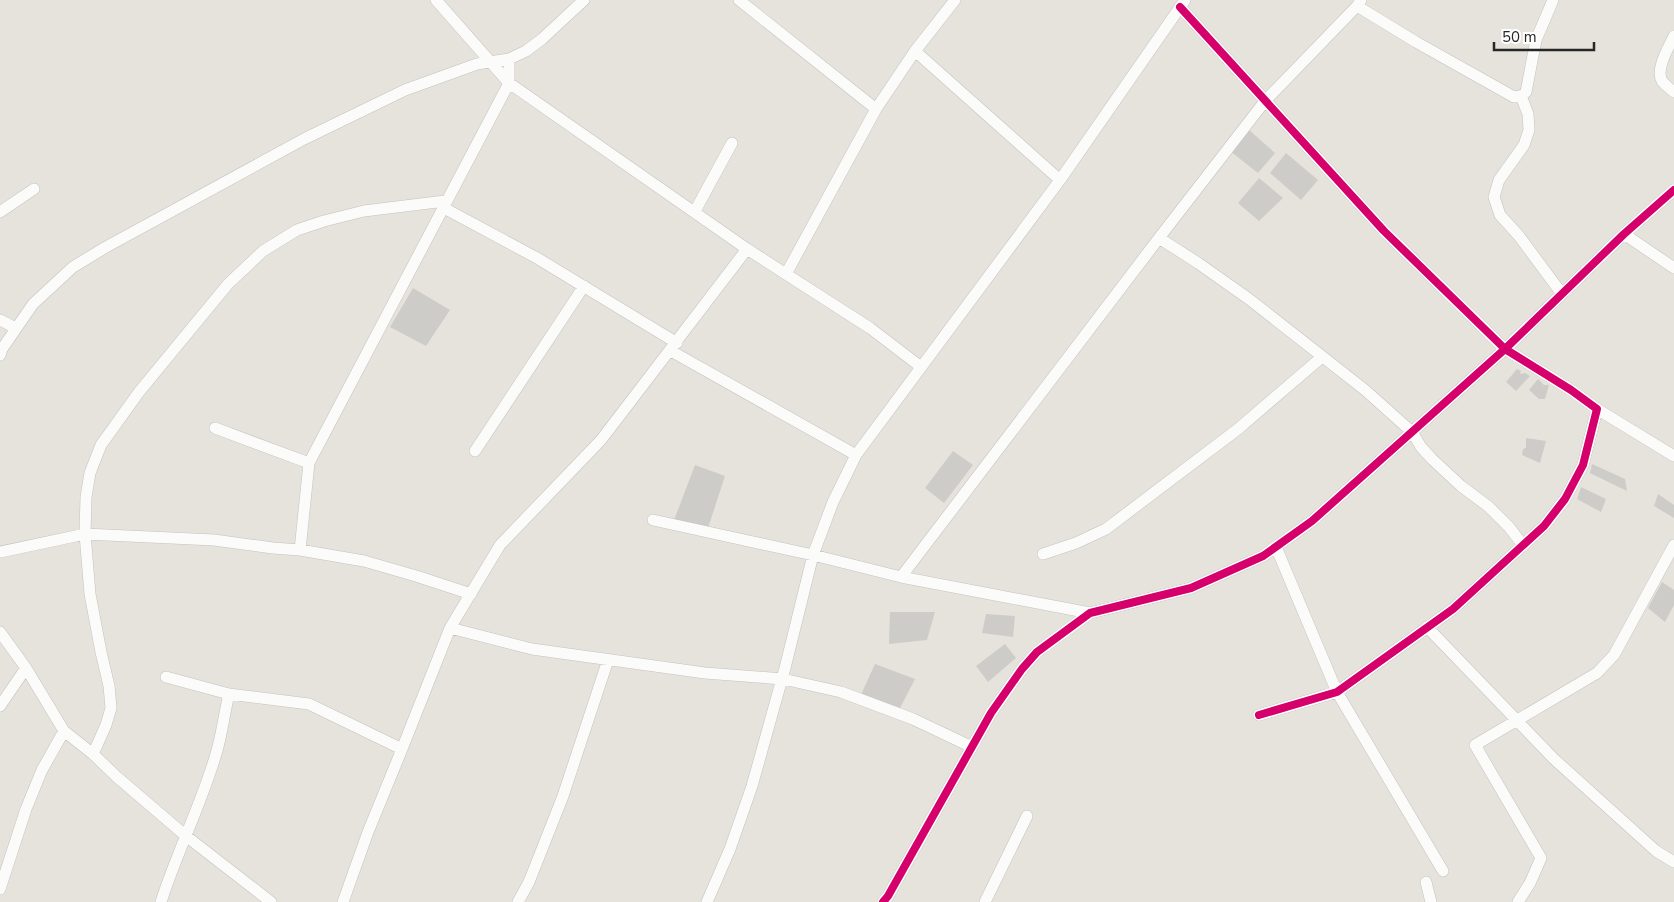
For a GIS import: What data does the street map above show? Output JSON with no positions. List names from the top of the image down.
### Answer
{
  "scale_bar": "50 m"
}
